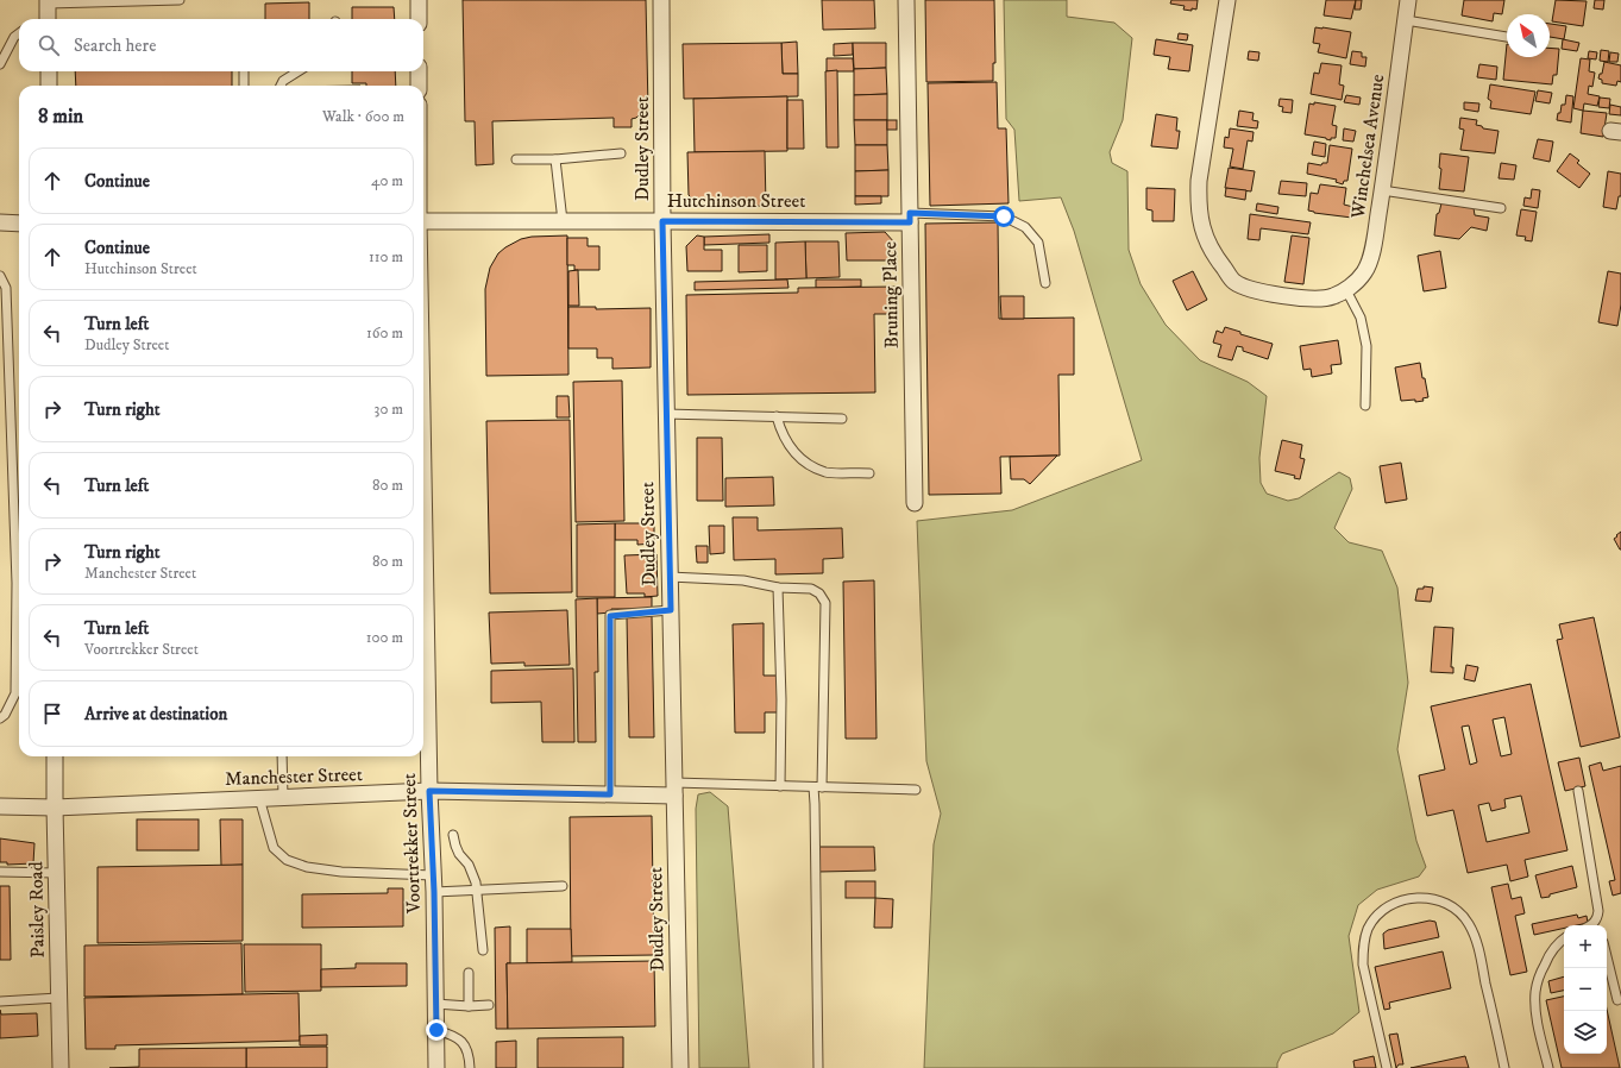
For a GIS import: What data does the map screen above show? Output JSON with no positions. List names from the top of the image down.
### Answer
{
  "streets": {
    "street": [
      "Winchelsea Avenue",
      "Dudley Street",
      "Hutchinson Street",
      "Bruning Place",
      "Manchester Street",
      "Voortrekker Street",
      "Paisley Road"
    ]
  },
  "crossings": [
    ["Dudley Street", "Hutchinson Street"],
    ["Dudley Street", "Manchester Street"],
    ["Hutchinson Street", "Bruning Place"],
    ["Manchester Street", "Voortrekker Street"],
    ["Manchester Street", "Paisley Road"]
  ],
  "north": "top left",
  "page": {
    "search": "Search here",
    "heading": ["8 min", "Walk · 600 m"],
    "list": [
      ["Continue", "40 m"],
      ["Continue", "Hutchinson Street", "110 m"],
      ["Turn left", "Dudley Street", "160 m"],
      ["Turn right", "30 m"],
      ["Turn left", "80 m"],
      ["Turn right", "Manchester Street", "80 m"],
      ["Turn left", "Voortrekker Street", "100 m"],
      "Arrive at destination"
    ],
    "map_buttons": ["+", "−"]
  }
}
